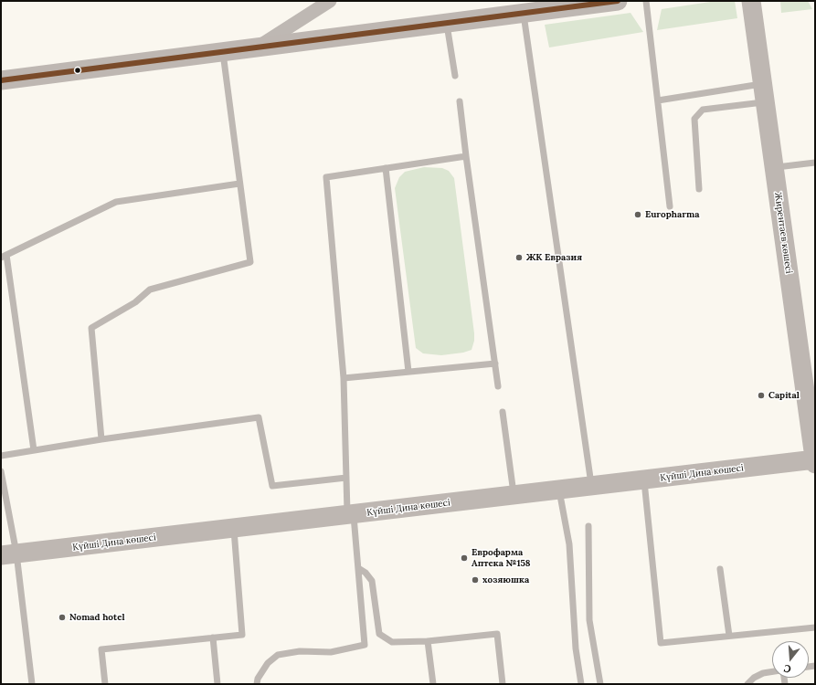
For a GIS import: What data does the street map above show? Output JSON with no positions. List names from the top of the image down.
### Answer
{
  "streets": {
    "street": ["Жирентаев көшесі", "Күйші Дина көшесі"]
  },
  "crossings": [
    ["Жирентаев көшесі", "Күйші Дина көшесі"]
  ],
  "places": [
    "Europharma",
    "ЖК Евразия",
    "Capital",
    "Еврофарма Аптека №158",
    "хозяюшка",
    "Nomad hotel"
  ],
  "north": "bottom"
}
